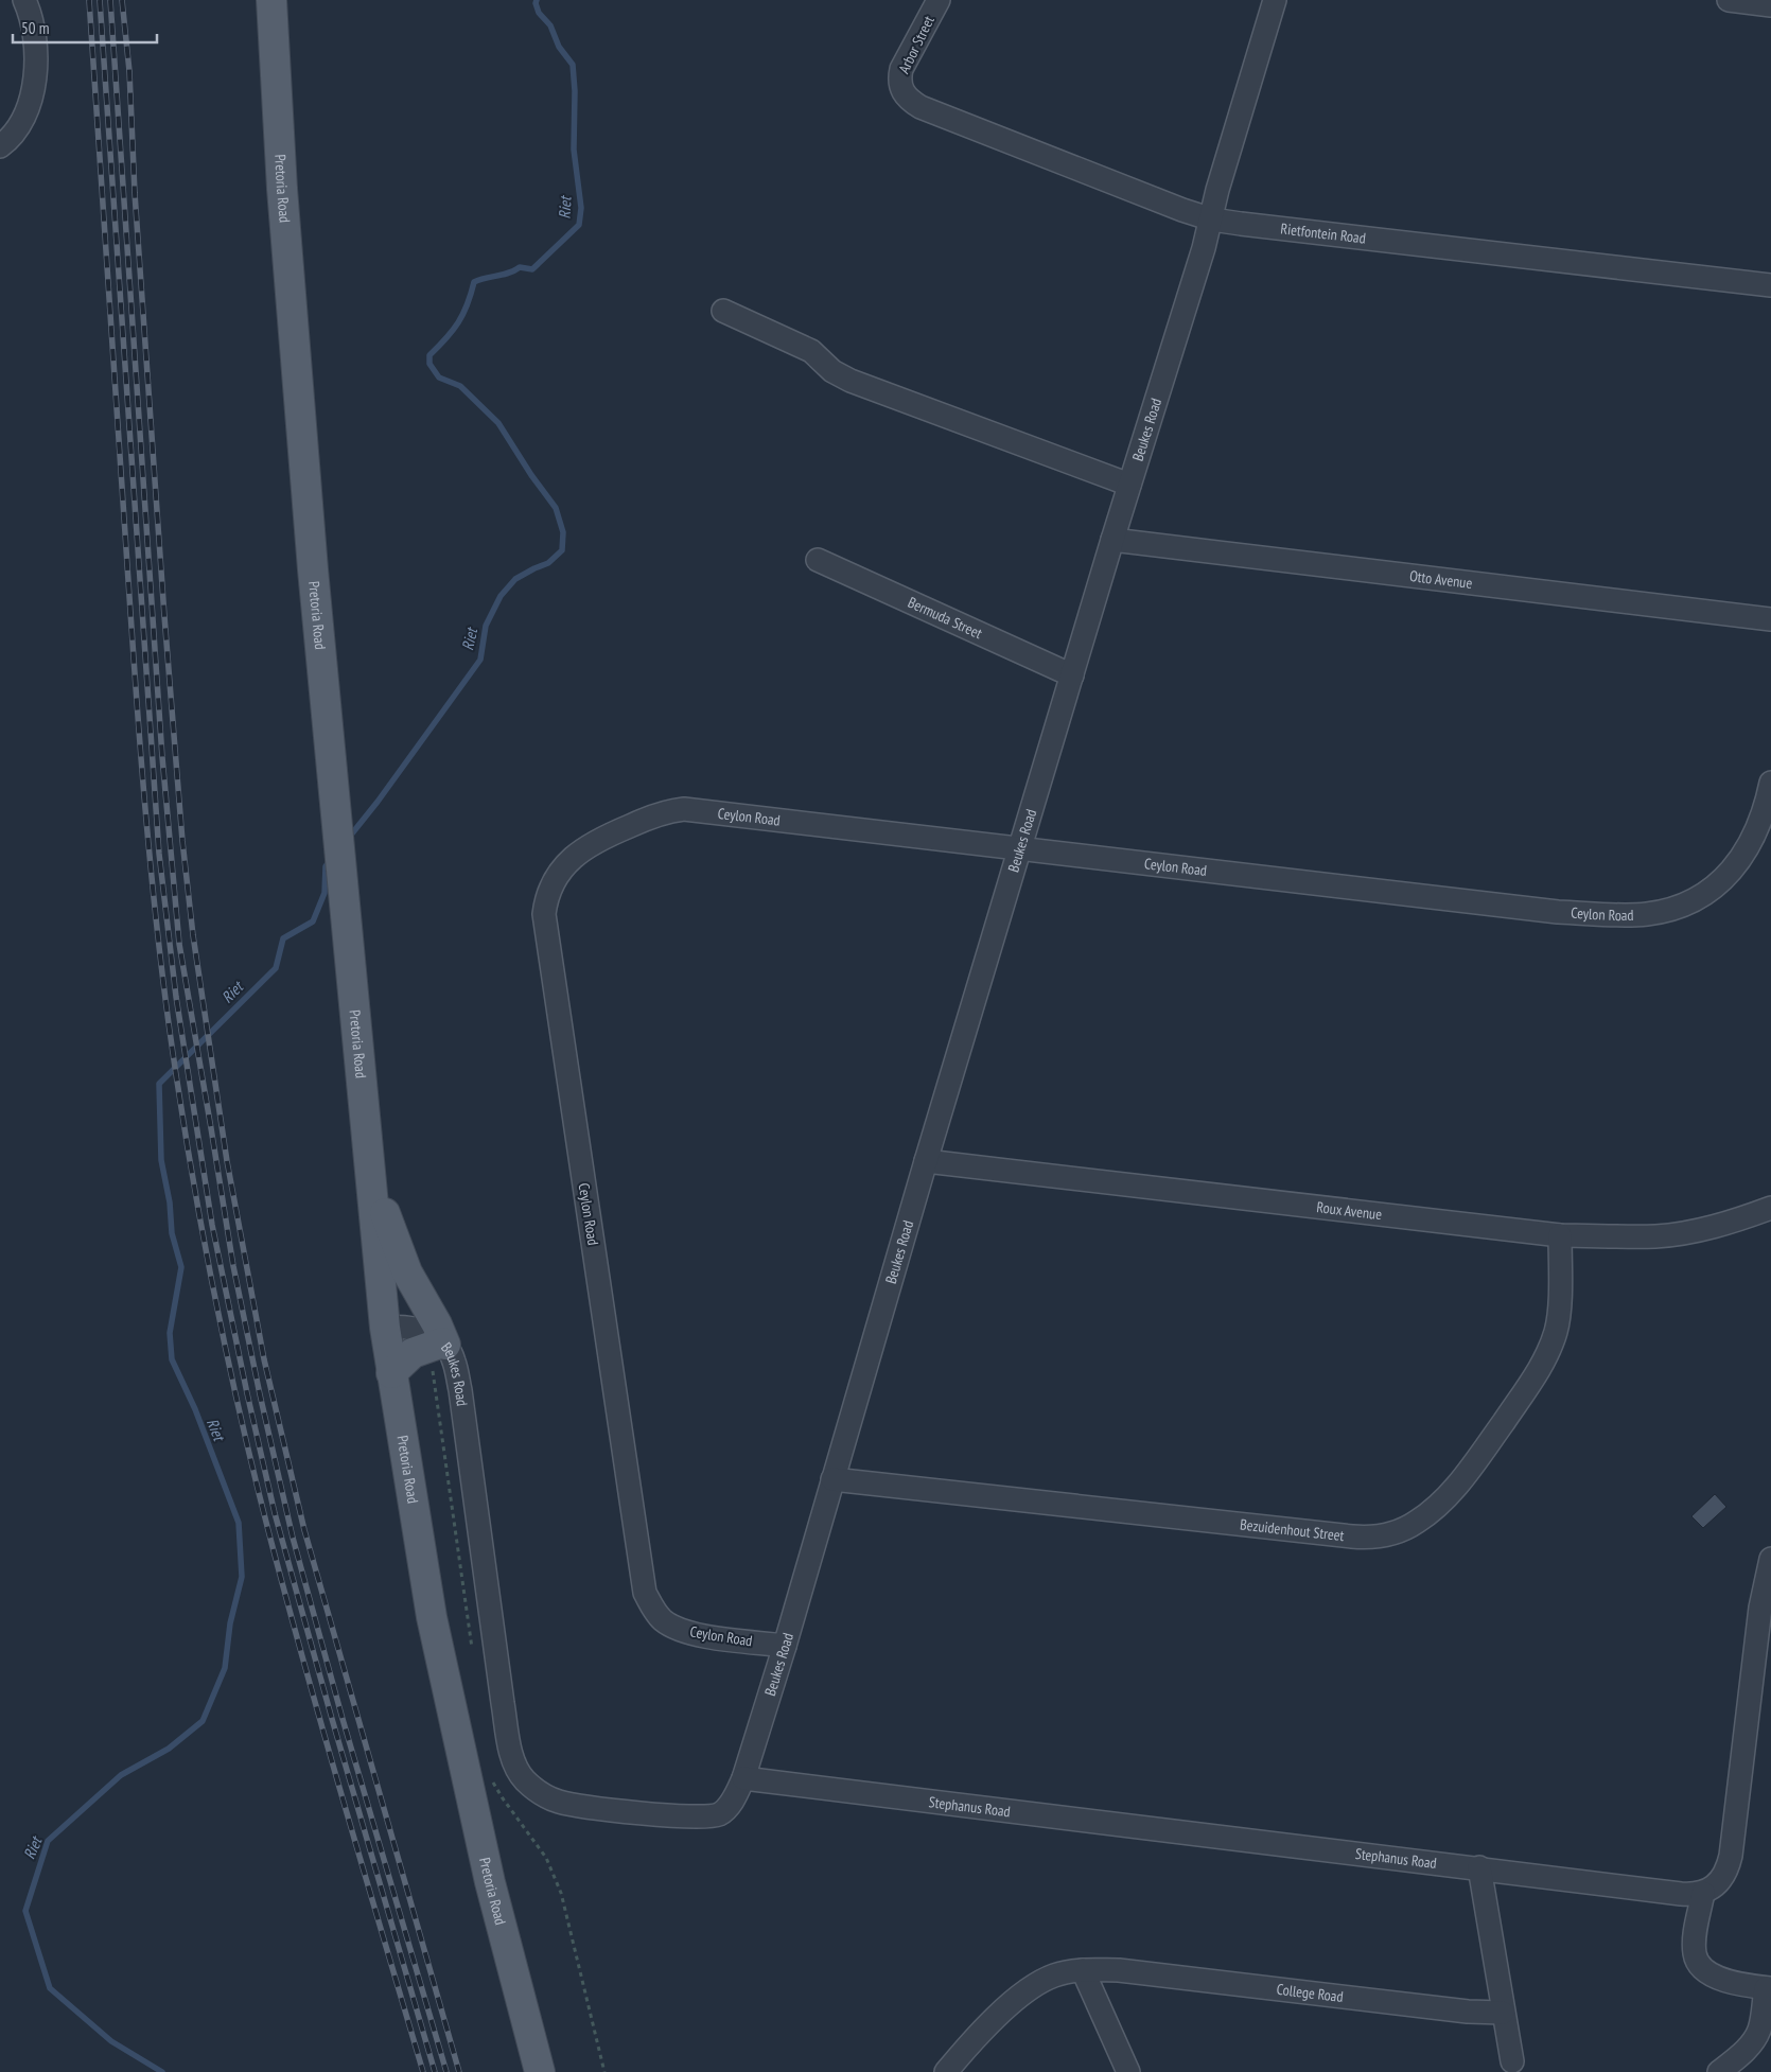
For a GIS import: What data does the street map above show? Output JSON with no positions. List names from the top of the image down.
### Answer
{
  "streets": {
    "main road": ["Pretoria Road"],
    "street": [
      "Arbor Street",
      "Rietfontein Road",
      "Beukes Road",
      "Otto Avenue",
      "Bermuda Street",
      "Ceylon Road",
      "Roux Avenue",
      "Bezuidenhout Street",
      "Stephanus Road",
      "College Road"
    ]
  },
  "crossings": [
    ["Arbor Street", "Rietfontein Road"],
    ["Pretoria Road", "Beukes Road"],
    ["Rietfontein Road", "Beukes Road"],
    ["Beukes Road", "Otto Avenue"],
    ["Beukes Road", "Bermuda Street"],
    ["Beukes Road", "Ceylon Road"],
    ["Beukes Road", "Roux Avenue"],
    ["Beukes Road", "Bezuidenhout Street"],
    ["Beukes Road", "Stephanus Road"],
    ["Roux Avenue", "Bezuidenhout Street"]
  ],
  "water": ["Riet"],
  "scale_bar": "50 m"
}
